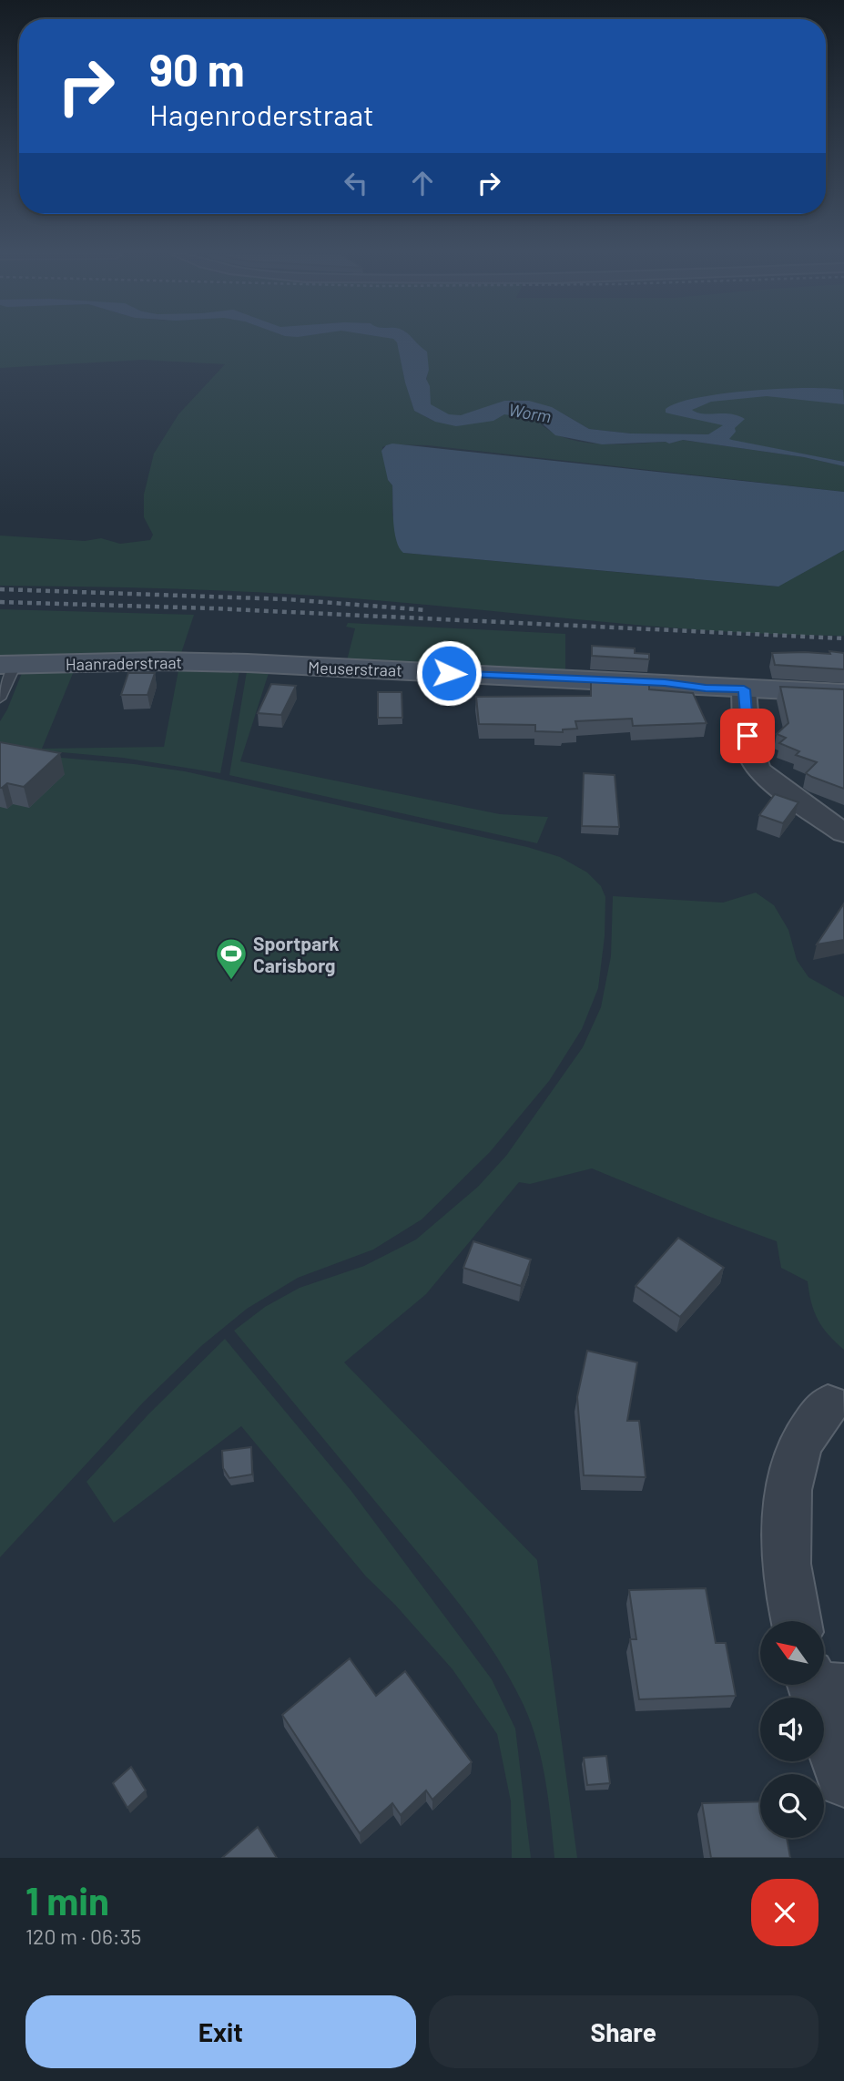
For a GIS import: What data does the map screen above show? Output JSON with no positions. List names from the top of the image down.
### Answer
{
  "streets": {
    "street": ["Haanraderstraat", "Meuserstraat"]
  },
  "crossings": [
    ["Haanraderstraat", "Meuserstraat"]
  ],
  "water": ["Worm"],
  "places": {
    "sports": ["Sportpark Carisborg"]
  },
  "north": "top left",
  "page": {
    "turn": ["90 m", "Hagenroderstraat"],
    "heading": ["1 min", "120 m · 06:35"],
    "buttons": ["Exit", "Share"]
  }
}
